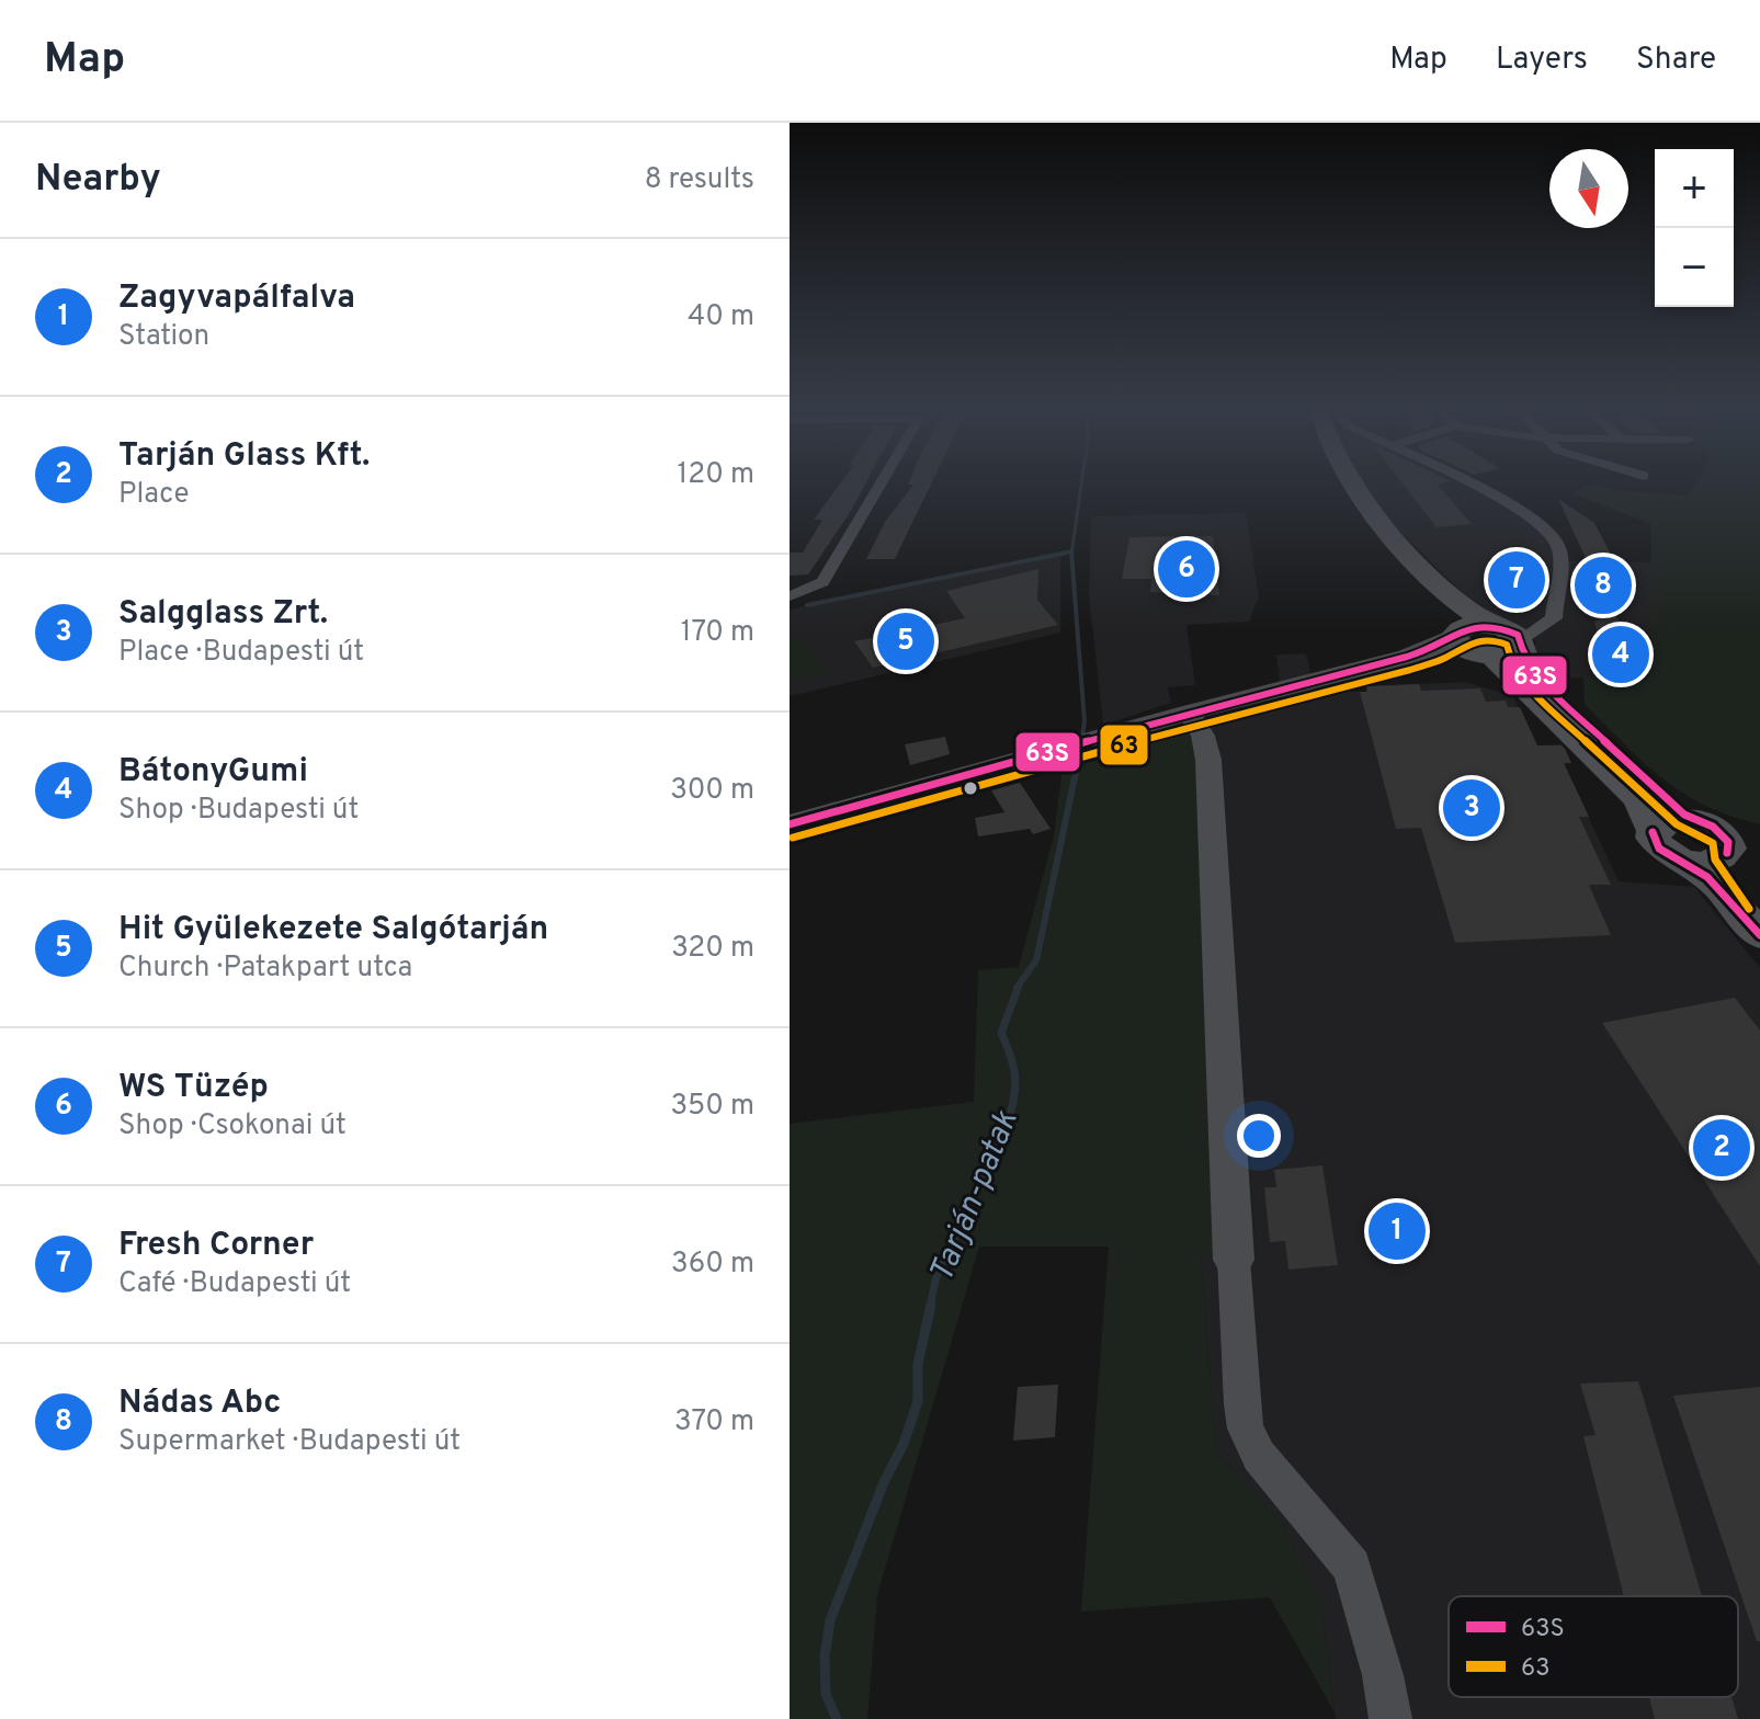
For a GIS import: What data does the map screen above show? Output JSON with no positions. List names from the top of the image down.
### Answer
{
  "water": ["Tarján-patak"],
  "lines": ["transit line 63S", "transit line 63"],
  "legend": ["63S", "63"],
  "north": "bottom",
  "page": {
    "header": "Map",
    "nav": ["Map", "Layers", "Share"],
    "heading": ["Nearby", "8 results"],
    "map_buttons": ["+", "−"],
    "list": [
      {
        "mark": "1",
        "name": "Zagyvapálfalva",
        "note": "Station",
        "value": "40 m"
      },
      {
        "mark": "2",
        "name": "Tarján Glass Kft.",
        "note": "Place",
        "value": "120 m"
      },
      {
        "mark": "3",
        "name": "Salgglass Zrt.",
        "note": "Place · Budapesti út",
        "value": "170 m"
      },
      {
        "mark": "4",
        "name": "BátonyGumi",
        "note": "Shop · Budapesti út",
        "value": "300 m"
      },
      {
        "mark": "5",
        "name": "Hit Gyülekezete Salgótarján",
        "note": "Church · Patakpart utca",
        "value": "320 m"
      },
      {
        "mark": "6",
        "name": "WS Tüzép",
        "note": "Shop · Csokonai út",
        "value": "350 m"
      },
      {
        "mark": "7",
        "name": "Fresh Corner",
        "note": "Café · Budapesti út",
        "value": "360 m"
      },
      {
        "mark": "8",
        "name": "Nádas Abc",
        "note": "Supermarket · Budapesti út",
        "value": "370 m"
      }
    ],
    "pins": [
      "6",
      "7",
      "8",
      "5",
      "4",
      "3",
      "2",
      "1"
    ]
  }
}
